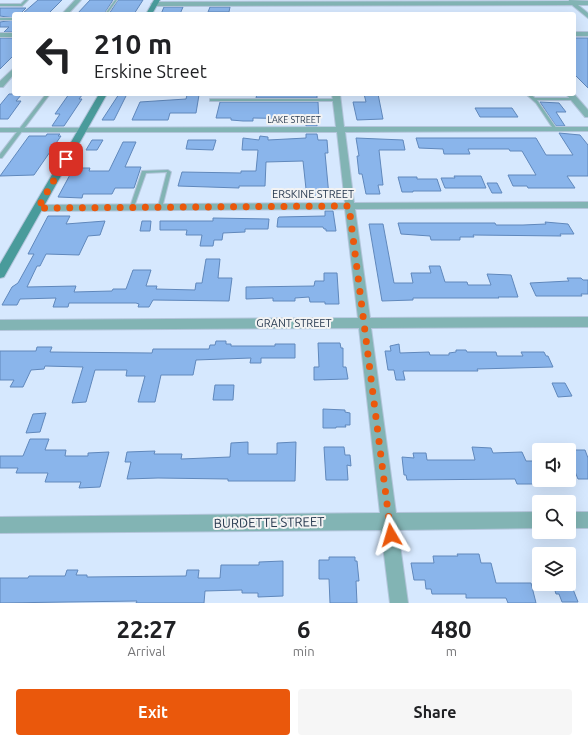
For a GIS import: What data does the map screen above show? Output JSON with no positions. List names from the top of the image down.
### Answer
{
  "streets": {
    "street": [
      "LAKE STREET",
      "ERSKINE STREET",
      "GRANT STREET",
      "BURDETTE STREET"
    ]
  },
  "page": {
    "turn": ["210 m", "Erskine Street"],
    "eta": [
      "22:27",
      "Arrival",
      "6",
      "min",
      "480",
      "m"
    ],
    "buttons": ["Exit", "Share"]
  }
}
